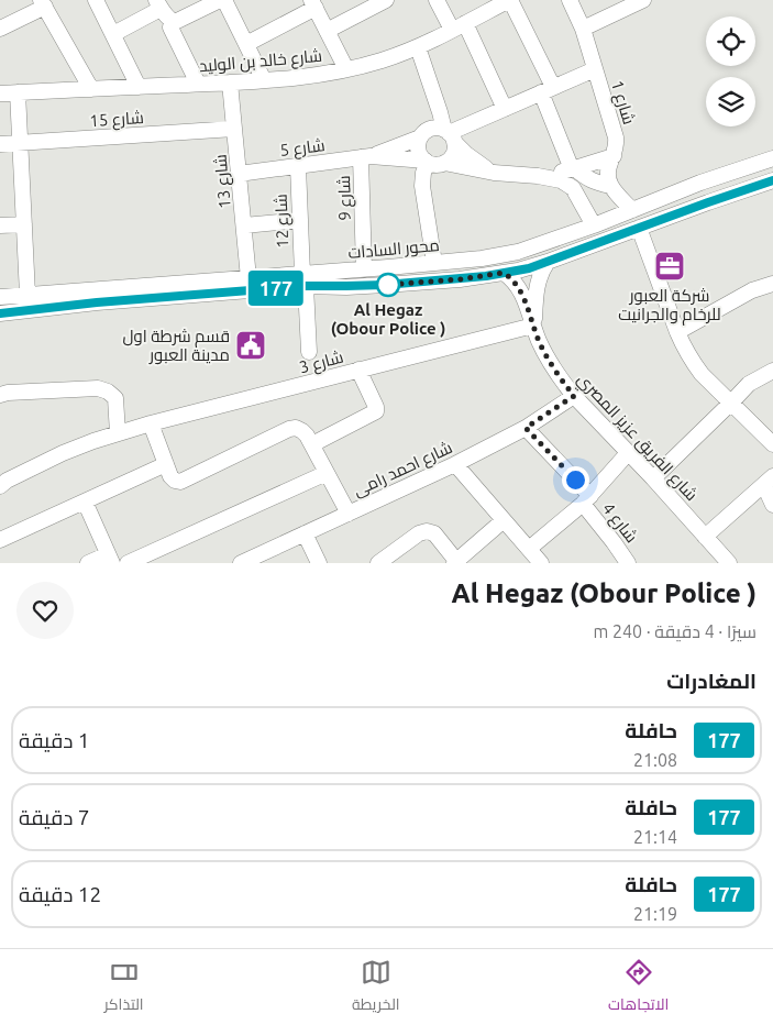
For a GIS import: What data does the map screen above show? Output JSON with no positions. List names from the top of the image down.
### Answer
{
  "streets": {
    "street": [
      "شارع خالد بن الوليد",
      "شارع 1",
      "شارع 15",
      "شارع 5",
      "شارع 13",
      "شارع 9",
      "شارع 12",
      "محور السادات",
      "شارع 3",
      "شارع الفريق عزيز المصري",
      "شارع احمد رامى",
      "شارع 4"
    ]
  },
  "crossings": [
    ["شارع خالد بن الوليد", "شارع 13"],
    ["شارع 15", "شارع 13"],
    ["شارع 5", "شارع 13"],
    ["شارع 5", "شارع 9"],
    ["شارع 5", "شارع 12"],
    ["شارع 13", "محور السادات"],
    ["شارع 9", "محور السادات"],
    ["شارع 12", "محور السادات"],
    ["محور السادات", "شارع الفريق عزيز المصري"],
    ["شارع 3", "شارع الفريق عزيز المصري"],
    ["شارع الفريق عزيز المصري", "شارع احمد رامى"],
    ["شارع احمد رامى", "شارع 4"]
  ],
  "places": {
    "office": ["شركة العبور للرخام والجرانيت"],
    "other": ["Al Hegaz (Obour Police )"],
    "public building": ["قسم شرطة اول مدينة العبور"]
  },
  "lines": ["bus line 177"],
  "page": {
    "on_map": "177",
    "heading": [
      ["Al Hegaz (Obour Police )", "سيرًا · 4 دقيقة · 240 m"],
      "المغادرات"
    ],
    "list": [
      {
        "mark": "177",
        "name": "حافلة",
        "note": "21:08",
        "value": "1 دقيقة"
      },
      {
        "mark": "177",
        "name": "حافلة",
        "note": "21:14",
        "value": "7 دقيقة"
      },
      {
        "mark": "177",
        "name": "حافلة",
        "note": "21:19",
        "value": "12 دقيقة"
      }
    ],
    "tabs": ["الاتجاهات", "الخريطة", "التذاكر"]
  }
}
